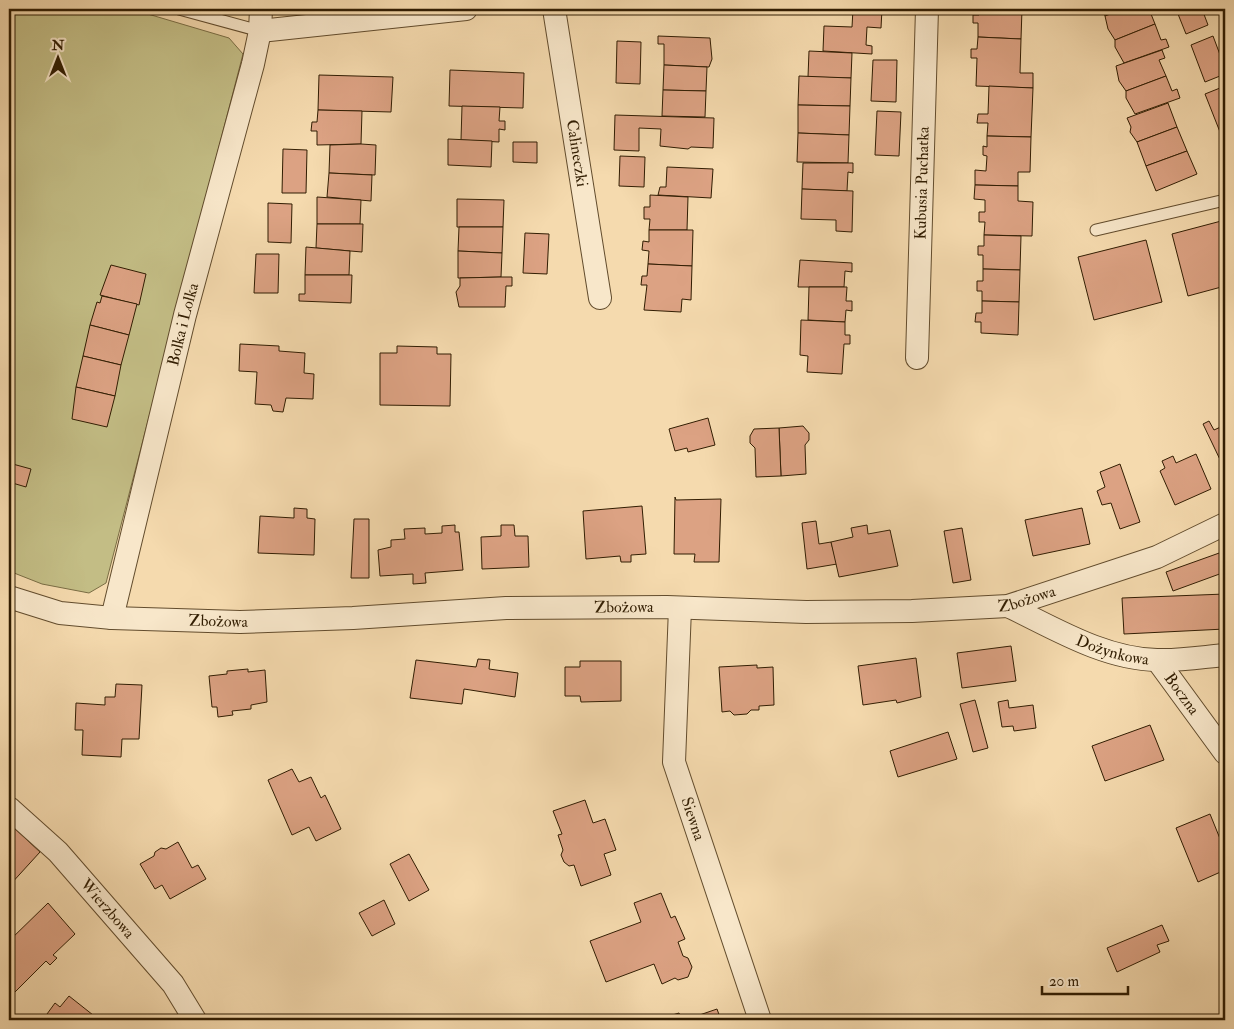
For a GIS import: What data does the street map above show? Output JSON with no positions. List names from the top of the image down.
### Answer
{
  "streets": {
    "street": [
      "Calineczki",
      "Kubusia Puchatka",
      "Bolka i Lolka",
      "Zbożowa",
      "Dożynkowa",
      "Boczna",
      "Siewna",
      "Wierzbowa"
    ]
  },
  "crossings": [
    ["Bolka i Lolka", "Zbożowa"],
    ["Zbożowa", "Dożynkowa"],
    ["Zbożowa", "Siewna"],
    ["Dożynkowa", "Boczna"]
  ],
  "scale_bar": "20 m",
  "north": "top"
}
